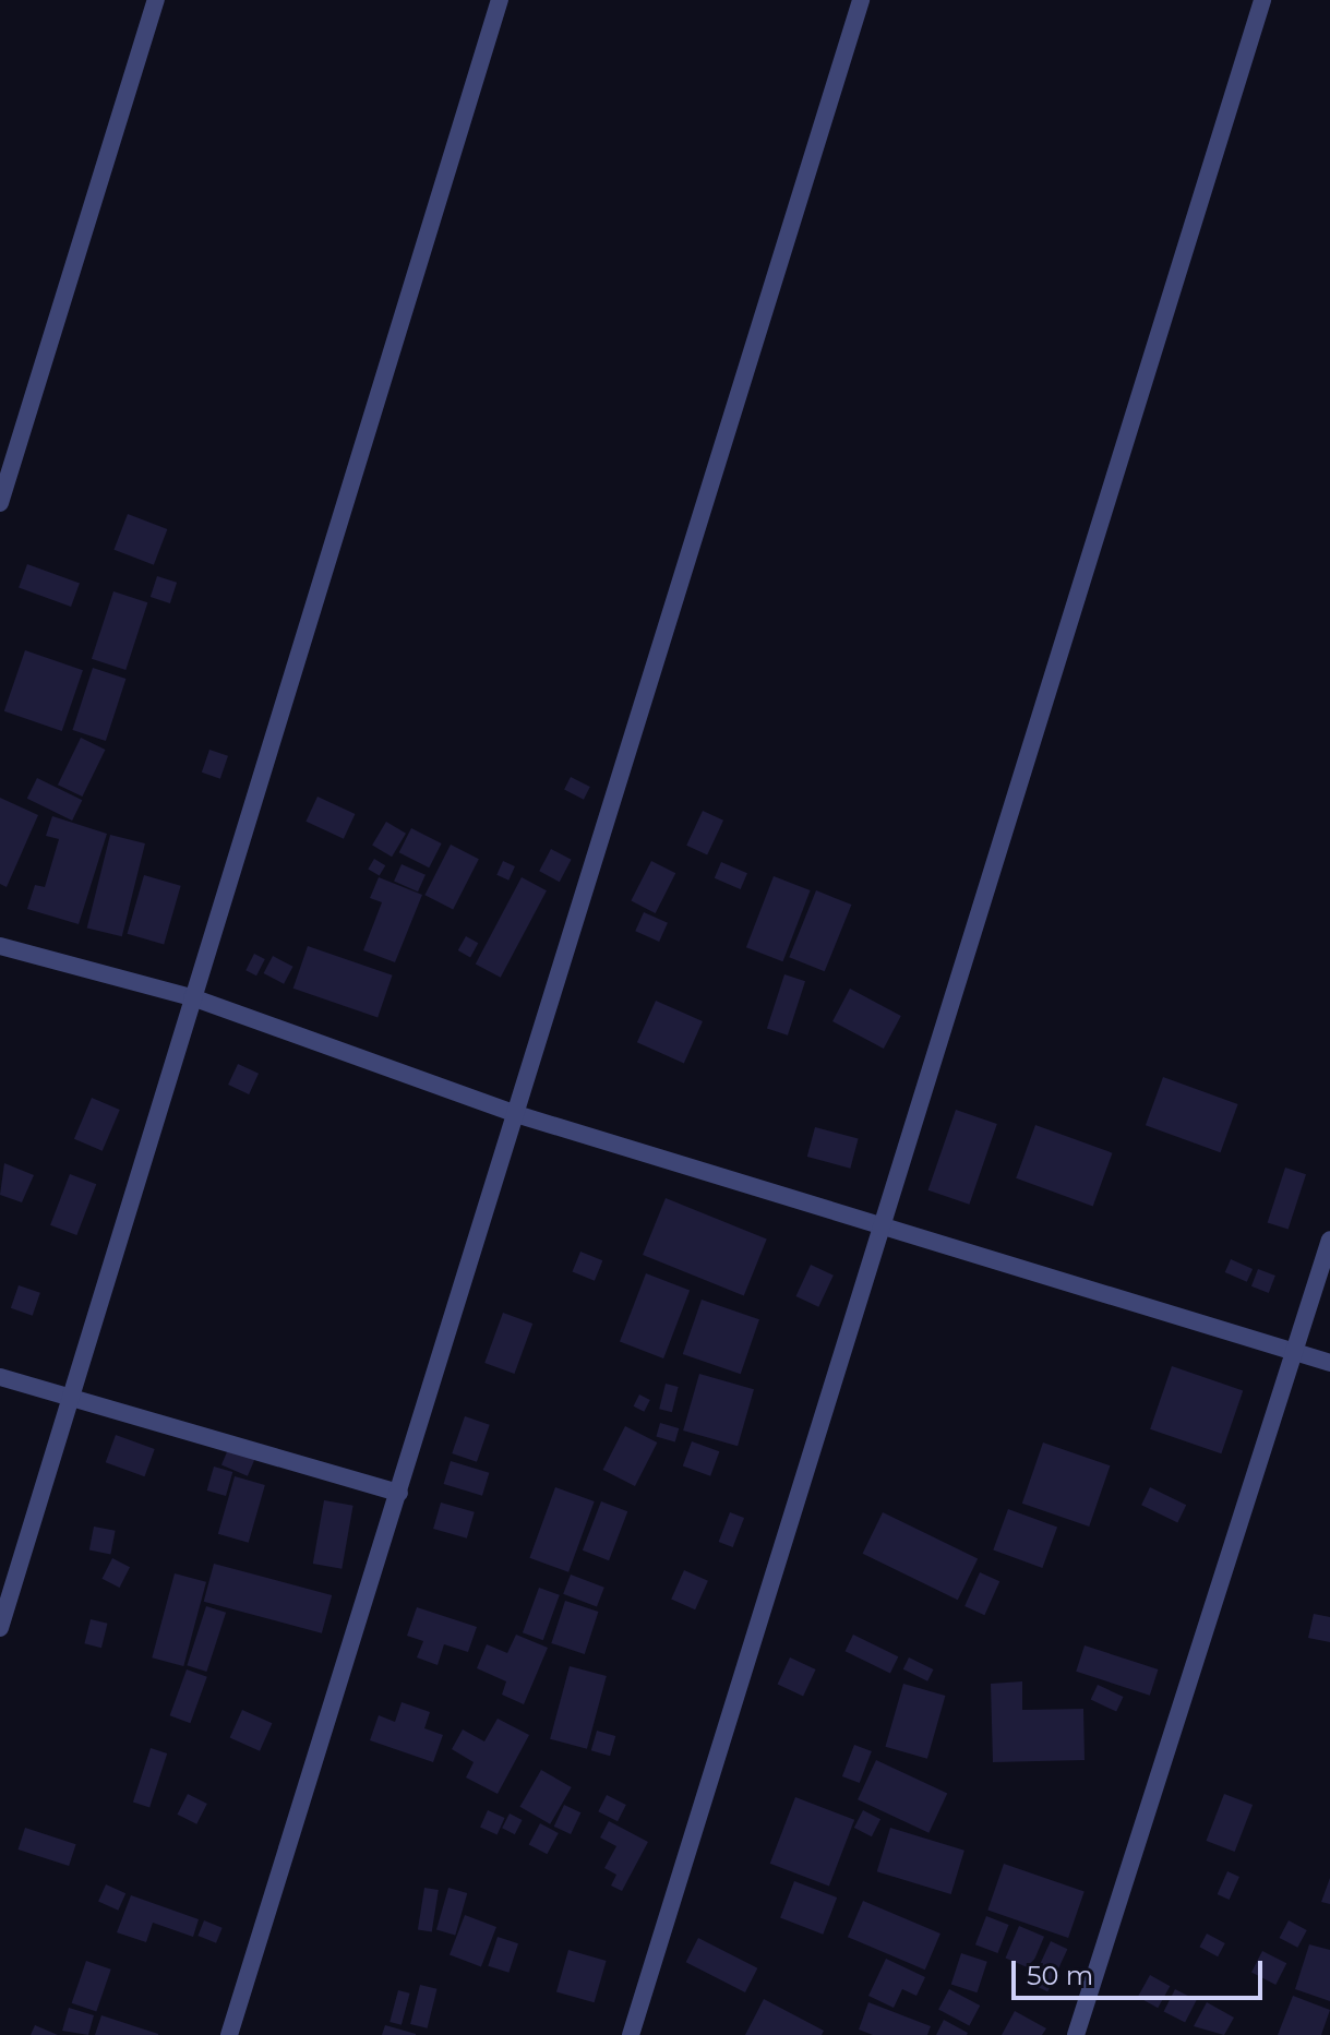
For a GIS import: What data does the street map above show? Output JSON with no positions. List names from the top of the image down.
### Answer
{
  "scale_bar": "50 m"
}
